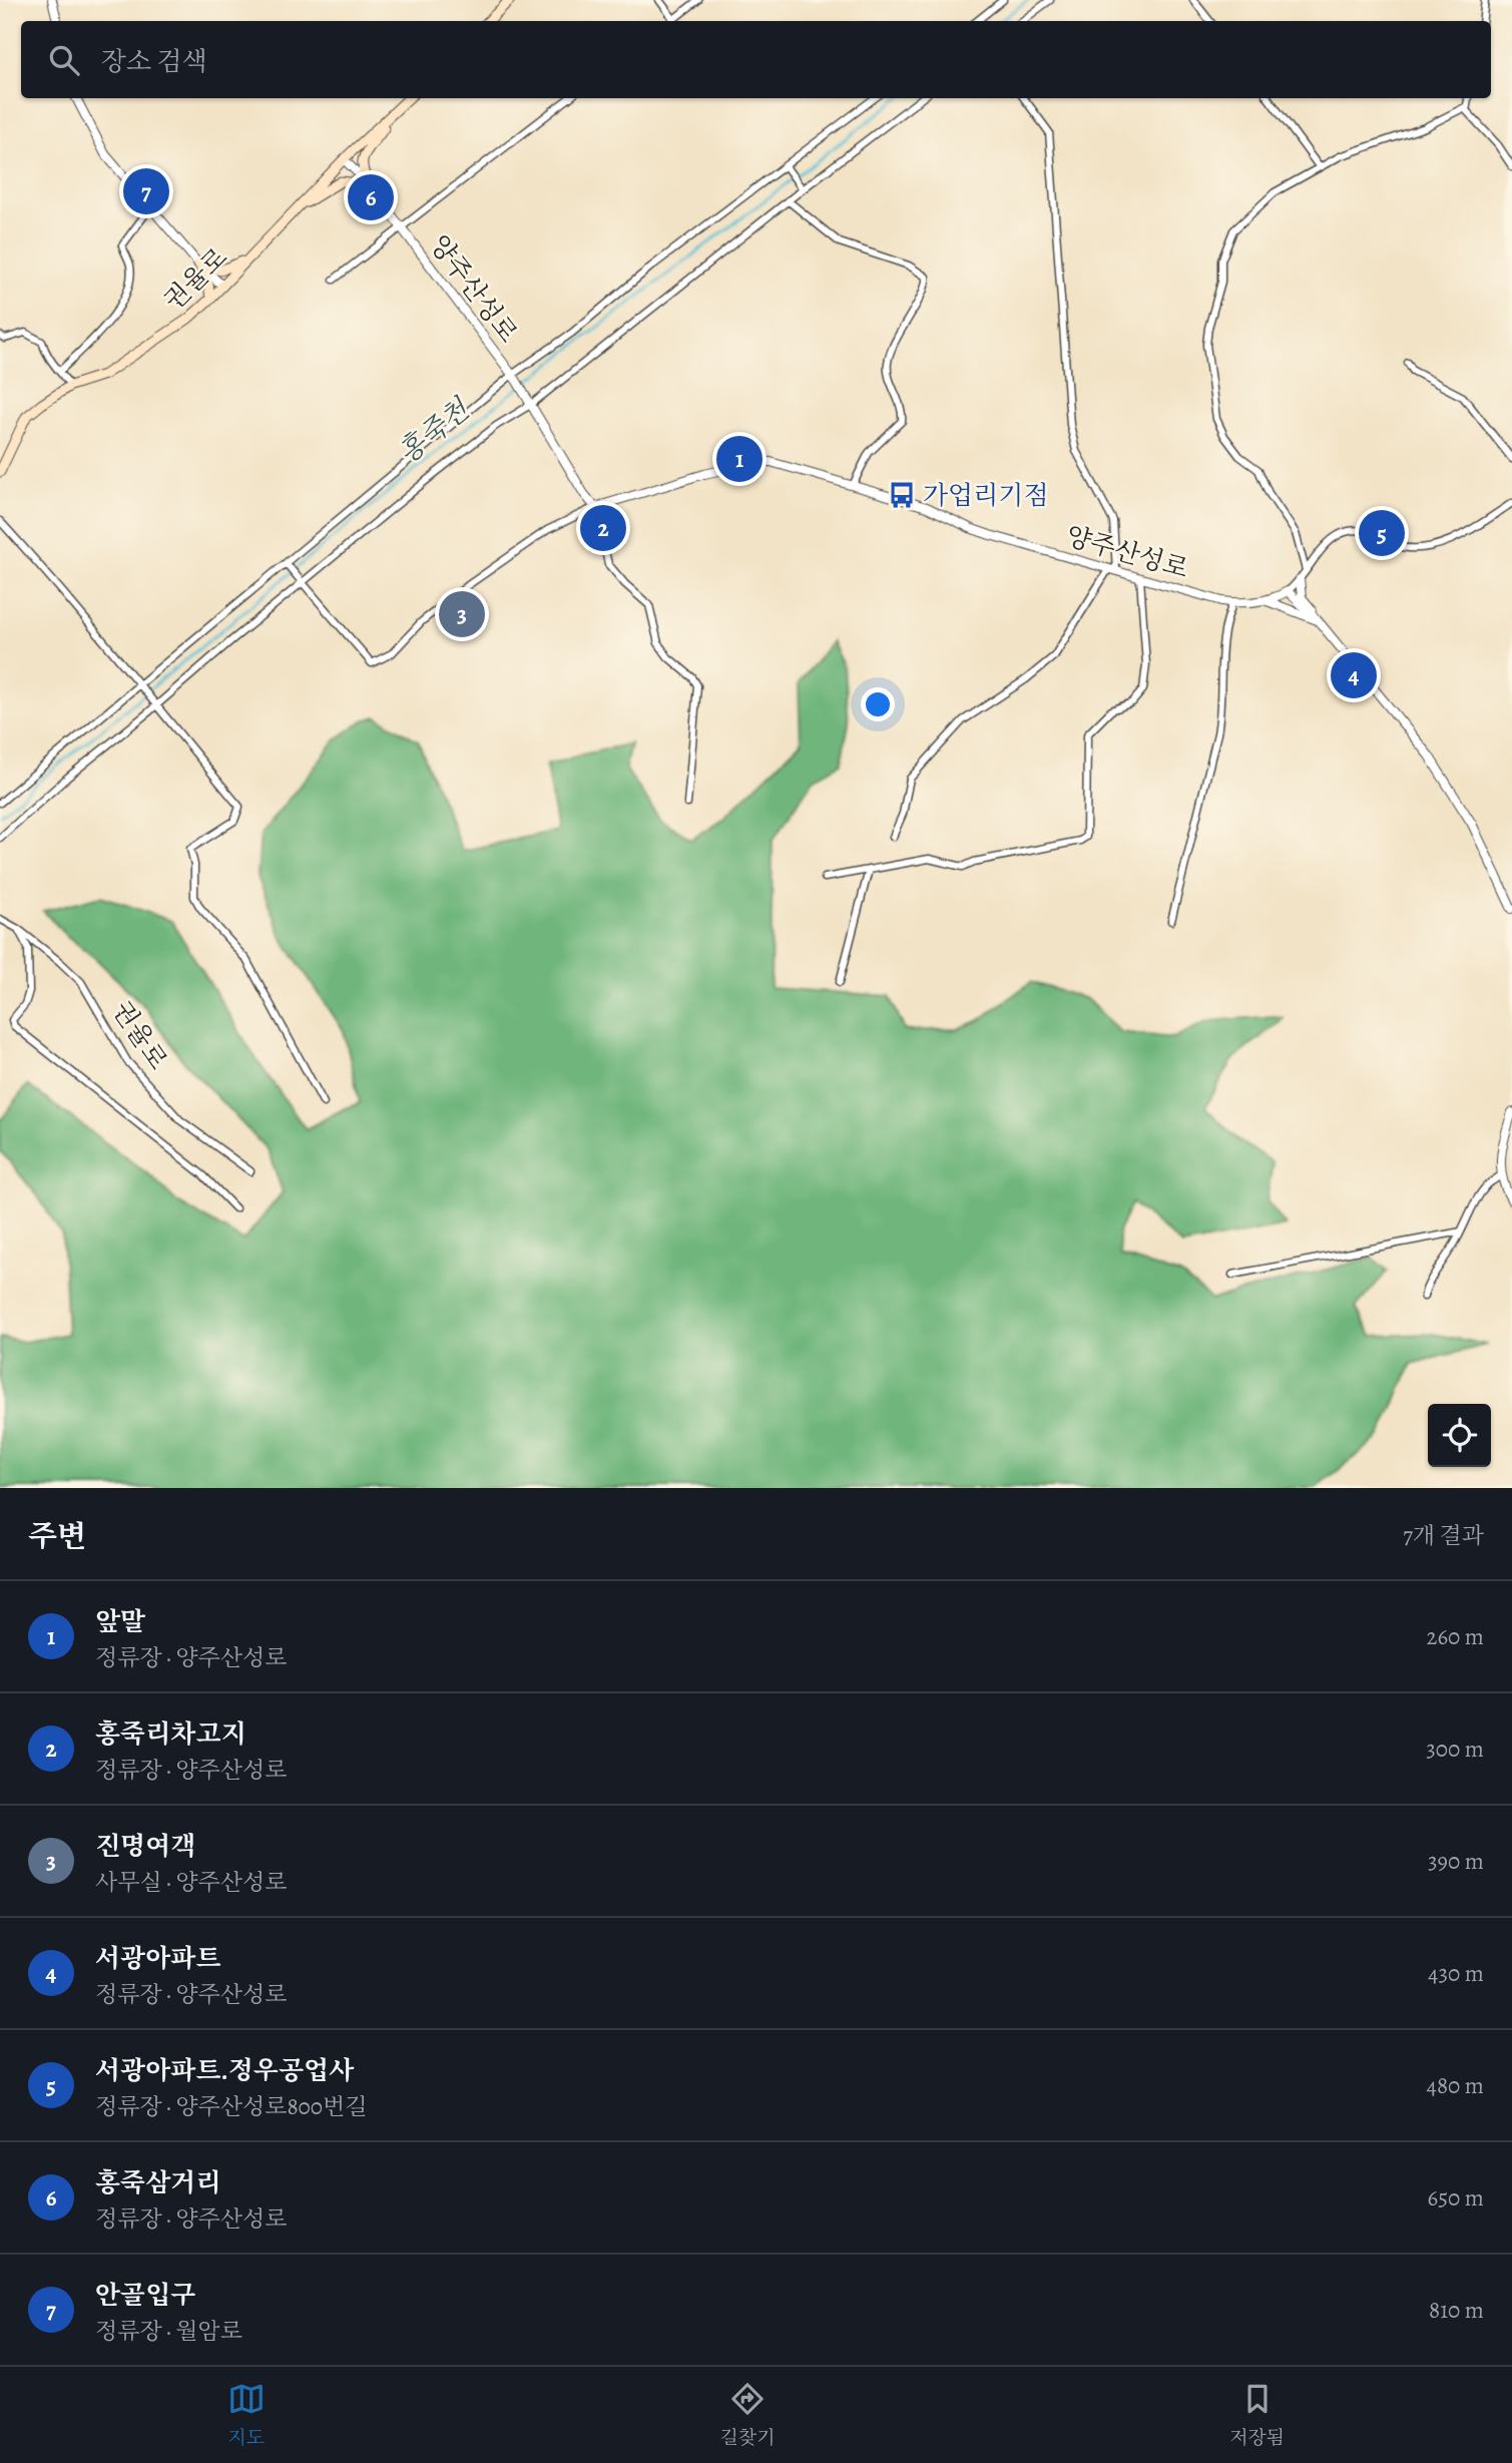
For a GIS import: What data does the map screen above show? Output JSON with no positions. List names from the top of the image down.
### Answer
{
  "streets": {
    "main road": ["권율로"],
    "street": ["양주산성로"]
  },
  "crossings": [
    ["권율로", "양주산성로"]
  ],
  "water": ["홍죽천"],
  "places": {
    "bus stop": ["가업리기점"]
  },
  "page": {
    "search": "장소 검색",
    "pins": [
      "7",
      "6",
      "1",
      "2",
      "5",
      "3",
      "4"
    ],
    "heading": ["주변", "7개 결과"],
    "list": [
      {
        "mark": "1",
        "name": "앞말",
        "note": "정류장 · 양주산성로",
        "value": "260 m"
      },
      {
        "mark": "2",
        "name": "홍죽리차고지",
        "note": "정류장 · 양주산성로",
        "value": "300 m"
      },
      {
        "mark": "3",
        "name": "진명여객",
        "note": "사무실 · 양주산성로",
        "value": "390 m"
      },
      {
        "mark": "4",
        "name": "서광아파트",
        "note": "정류장 · 양주산성로",
        "value": "430 m"
      },
      {
        "mark": "5",
        "name": "서광아파트.정우공업사",
        "note": "정류장 · 양주산성로800번길",
        "value": "480 m"
      },
      {
        "mark": "6",
        "name": "홍죽삼거리",
        "note": "정류장 · 양주산성로",
        "value": "650 m"
      },
      {
        "mark": "7",
        "name": "안골입구",
        "note": "정류장 · 월암로",
        "value": "810 m"
      }
    ],
    "nav": ["지도", "길찾기", "저장됨"]
  }
}
